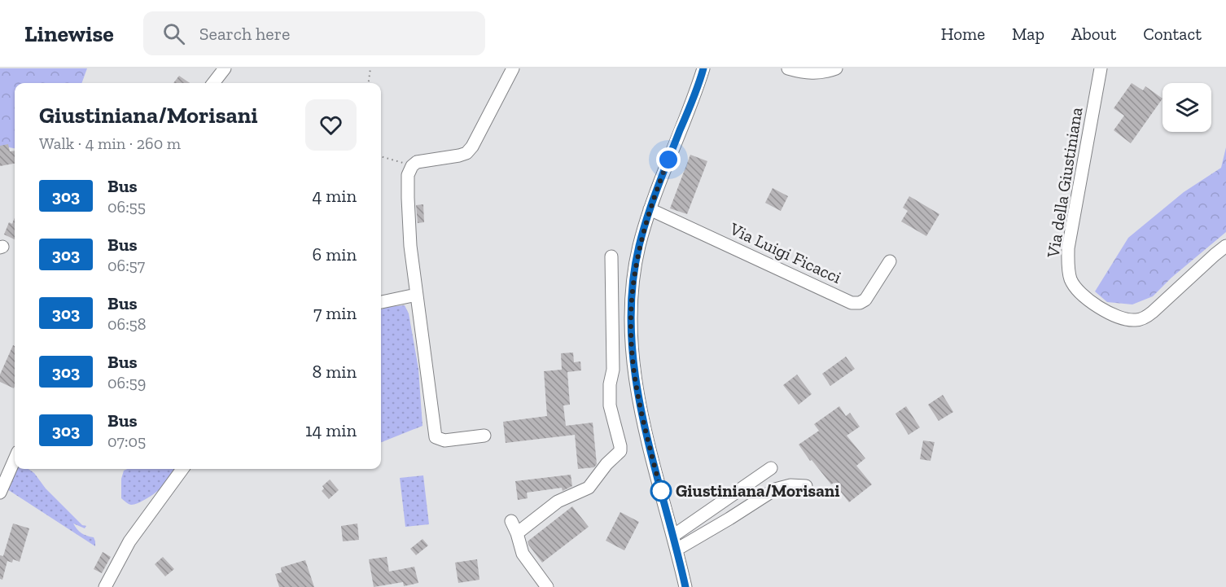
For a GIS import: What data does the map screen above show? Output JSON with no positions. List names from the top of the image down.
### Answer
{
  "streets": {
    "street": ["Via della Giustiniana", "Via Luigi Ficacci"]
  },
  "places": ["Giustiniana/Morisani"],
  "lines": ["bus line 303"],
  "page": {
    "header": "Linewise",
    "search": "Search here",
    "nav": [
      "Home",
      "Map",
      "About",
      "Contact"
    ],
    "heading": ["Giustiniana/Morisani", "Walk · 4 min · 260 m"],
    "list": [
      {
        "mark": "303",
        "name": "Bus",
        "note": "06:55",
        "value": "4 min"
      },
      {
        "mark": "303",
        "name": "Bus",
        "note": "06:57",
        "value": "6 min"
      },
      {
        "mark": "303",
        "name": "Bus",
        "note": "06:58",
        "value": "7 min"
      },
      {
        "mark": "303",
        "name": "Bus",
        "note": "06:59",
        "value": "8 min"
      },
      {
        "mark": "303",
        "name": "Bus",
        "note": "07:05",
        "value": "14 min"
      }
    ]
  }
}
